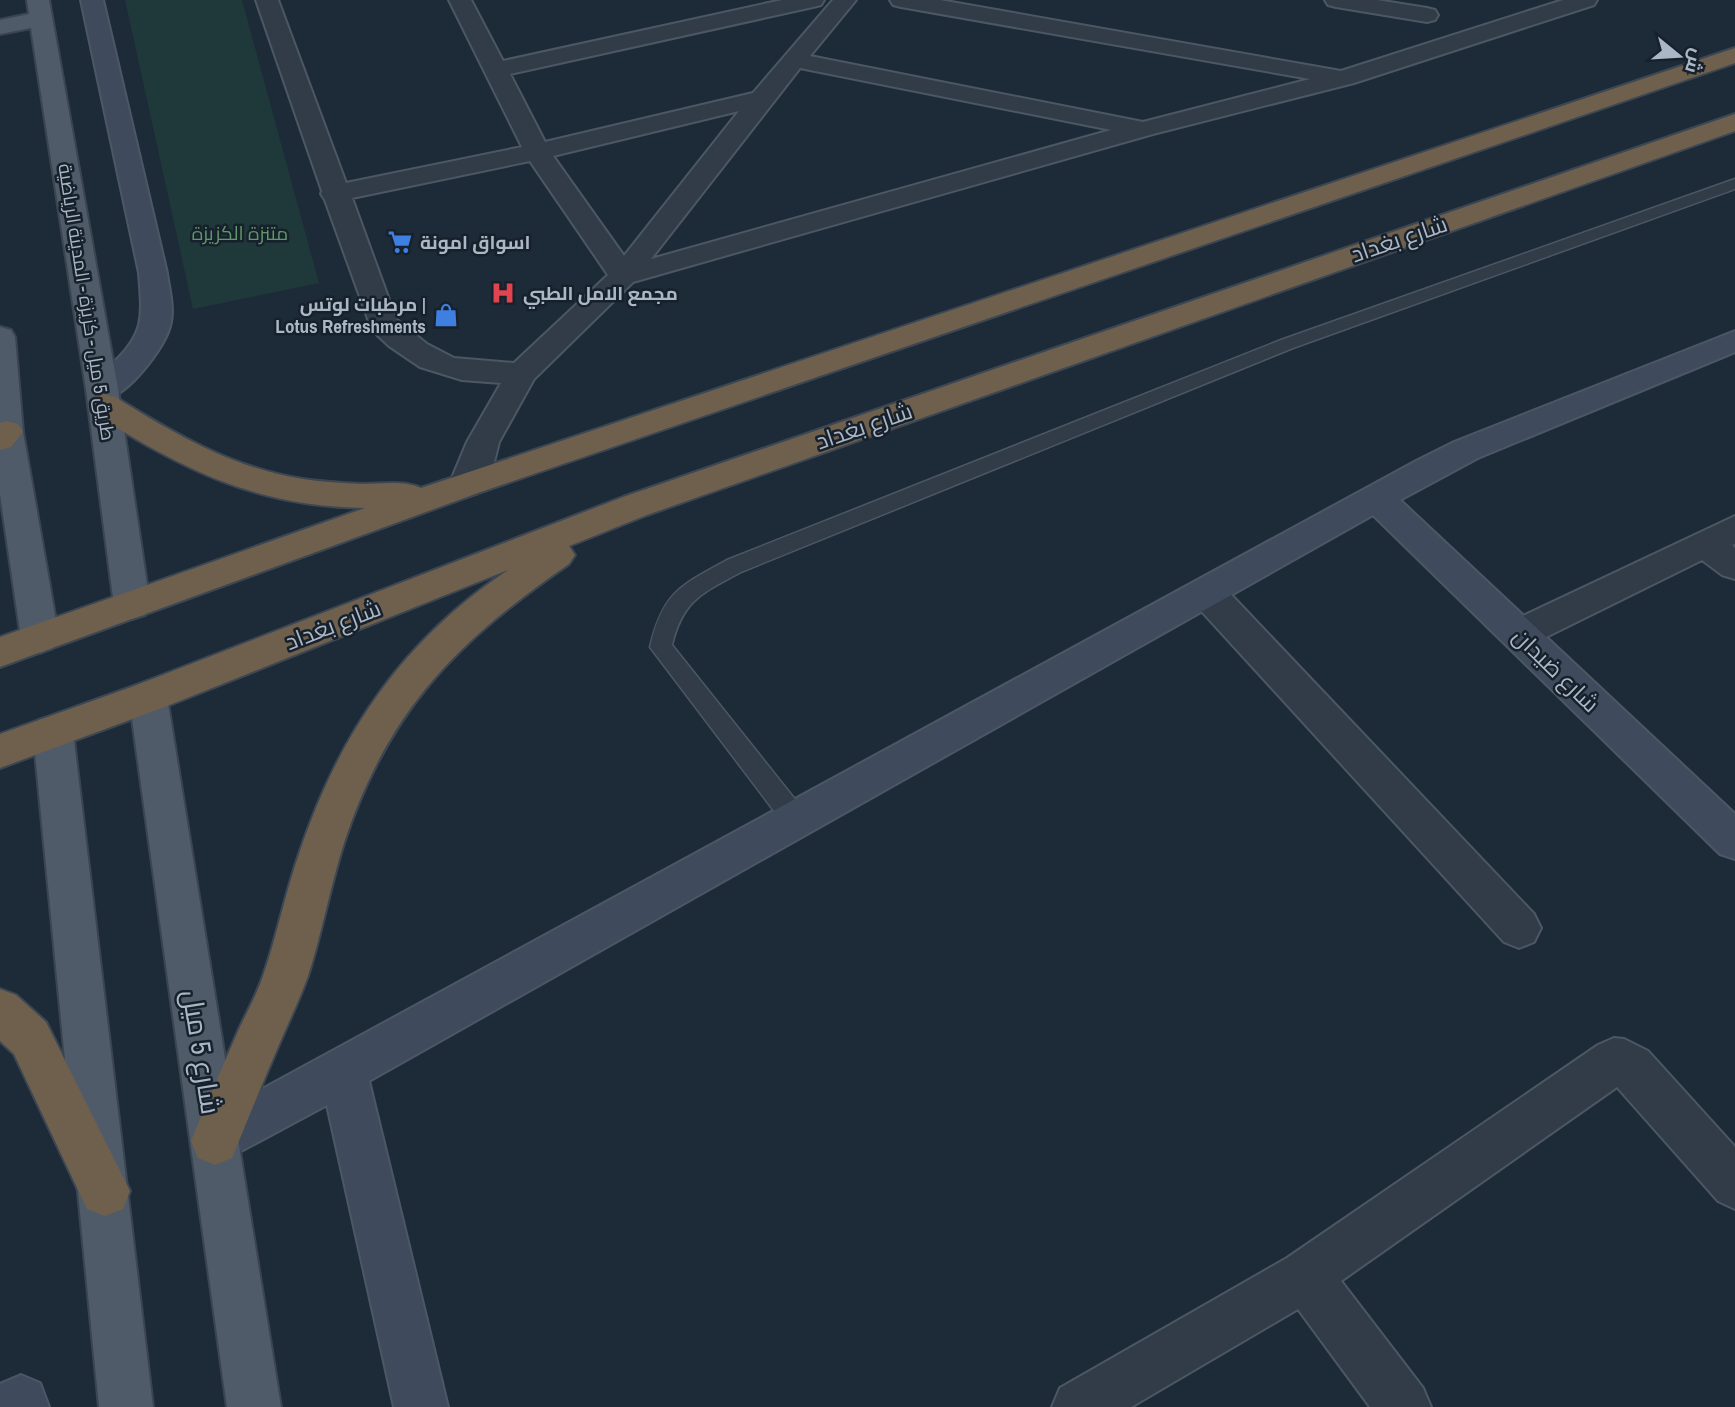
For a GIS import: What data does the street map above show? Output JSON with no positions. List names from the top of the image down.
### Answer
{
  "streets": {
    "highway": ["شارع بغداد"],
    "main road": ["طريق 5 ميل - كزيزة - المدينة الرياضية", "شارع 5 ميل"],
    "street": ["شارع ضيدان"]
  },
  "crossings": [
    ["شارع بغداد", "شارع 5 ميل"]
  ],
  "parks": ["متنزة الكزيزة"],
  "places": {
    "supermarket": ["اسواق امونة"],
    "hospital": ["مجمع الامل الطبي"],
    "shop": ["مرطبات لوتس | Lotus Refreshments"]
  },
  "north": "right"
}
